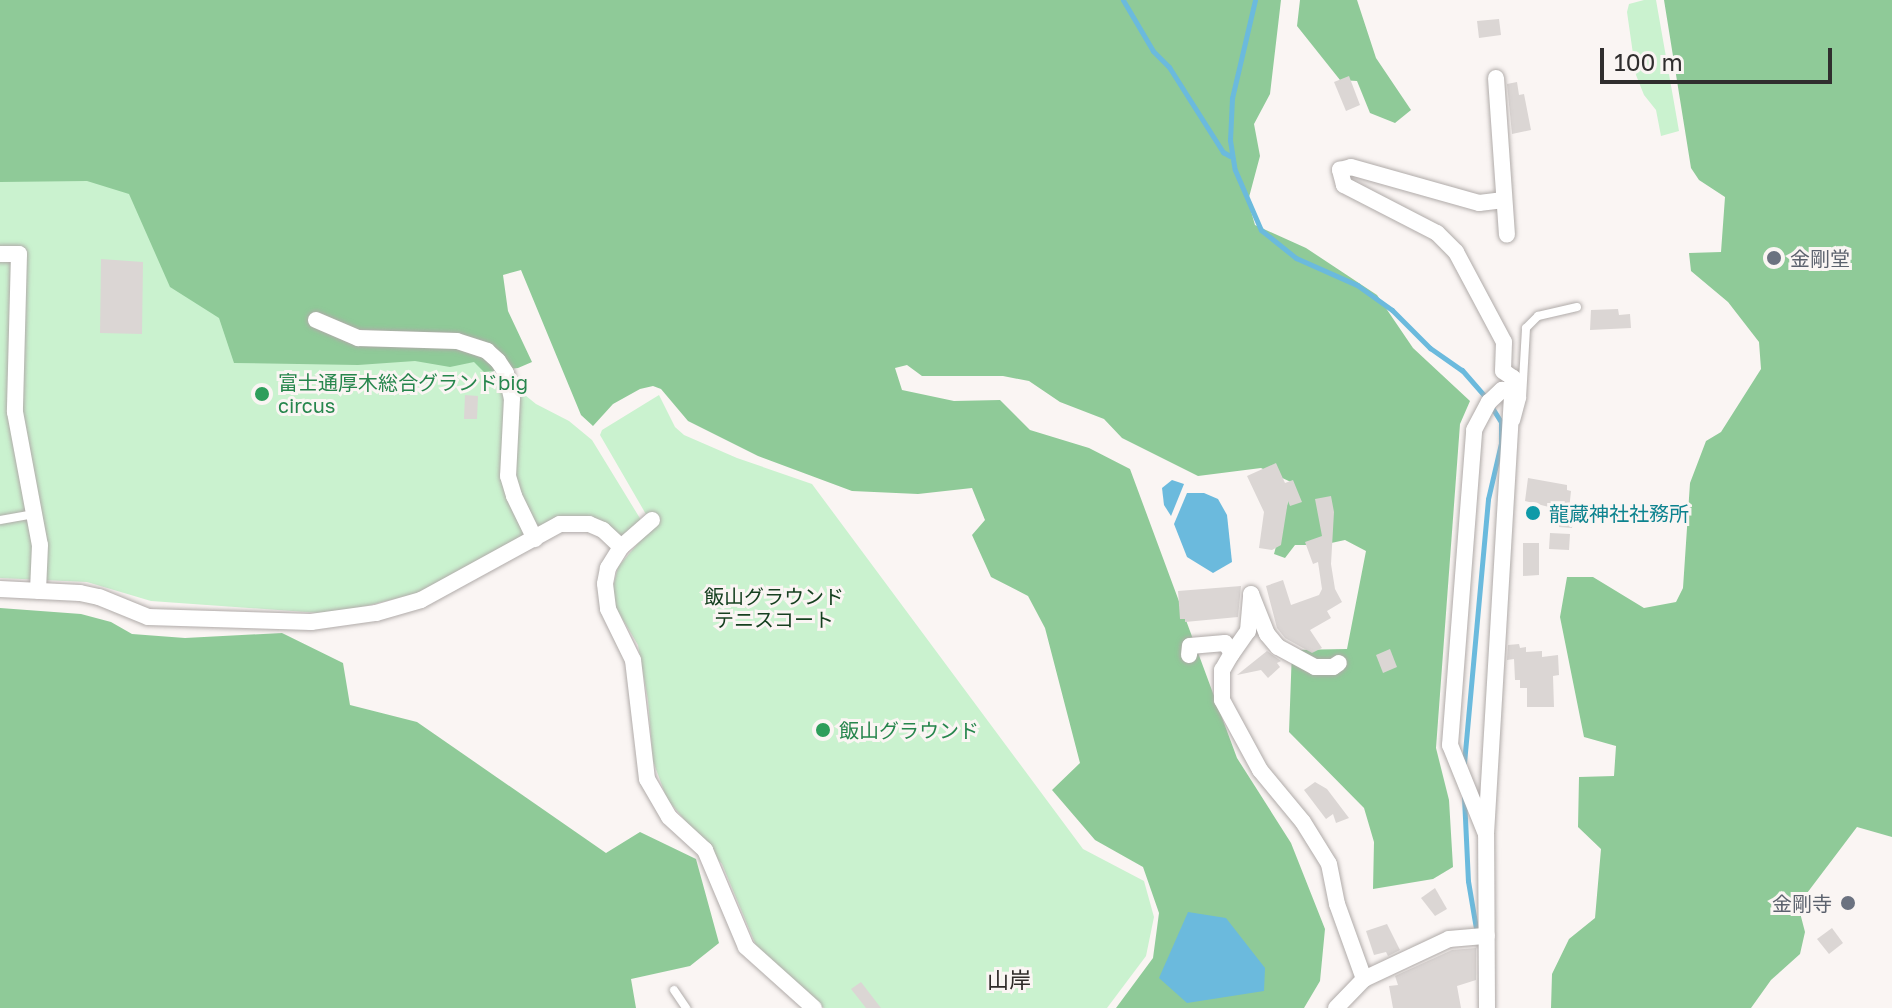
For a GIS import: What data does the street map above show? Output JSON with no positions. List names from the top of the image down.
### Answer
{
  "districts": ["山岸"],
  "parks": ["飯山グラウンド テニスコート"],
  "places": [
    "金剛堂",
    "富士通厚木総合グランドbig circus",
    "龍蔵神社社務所",
    "飯山グラウンド",
    "金剛寺"
  ],
  "scale_bar": "100 m"
}
